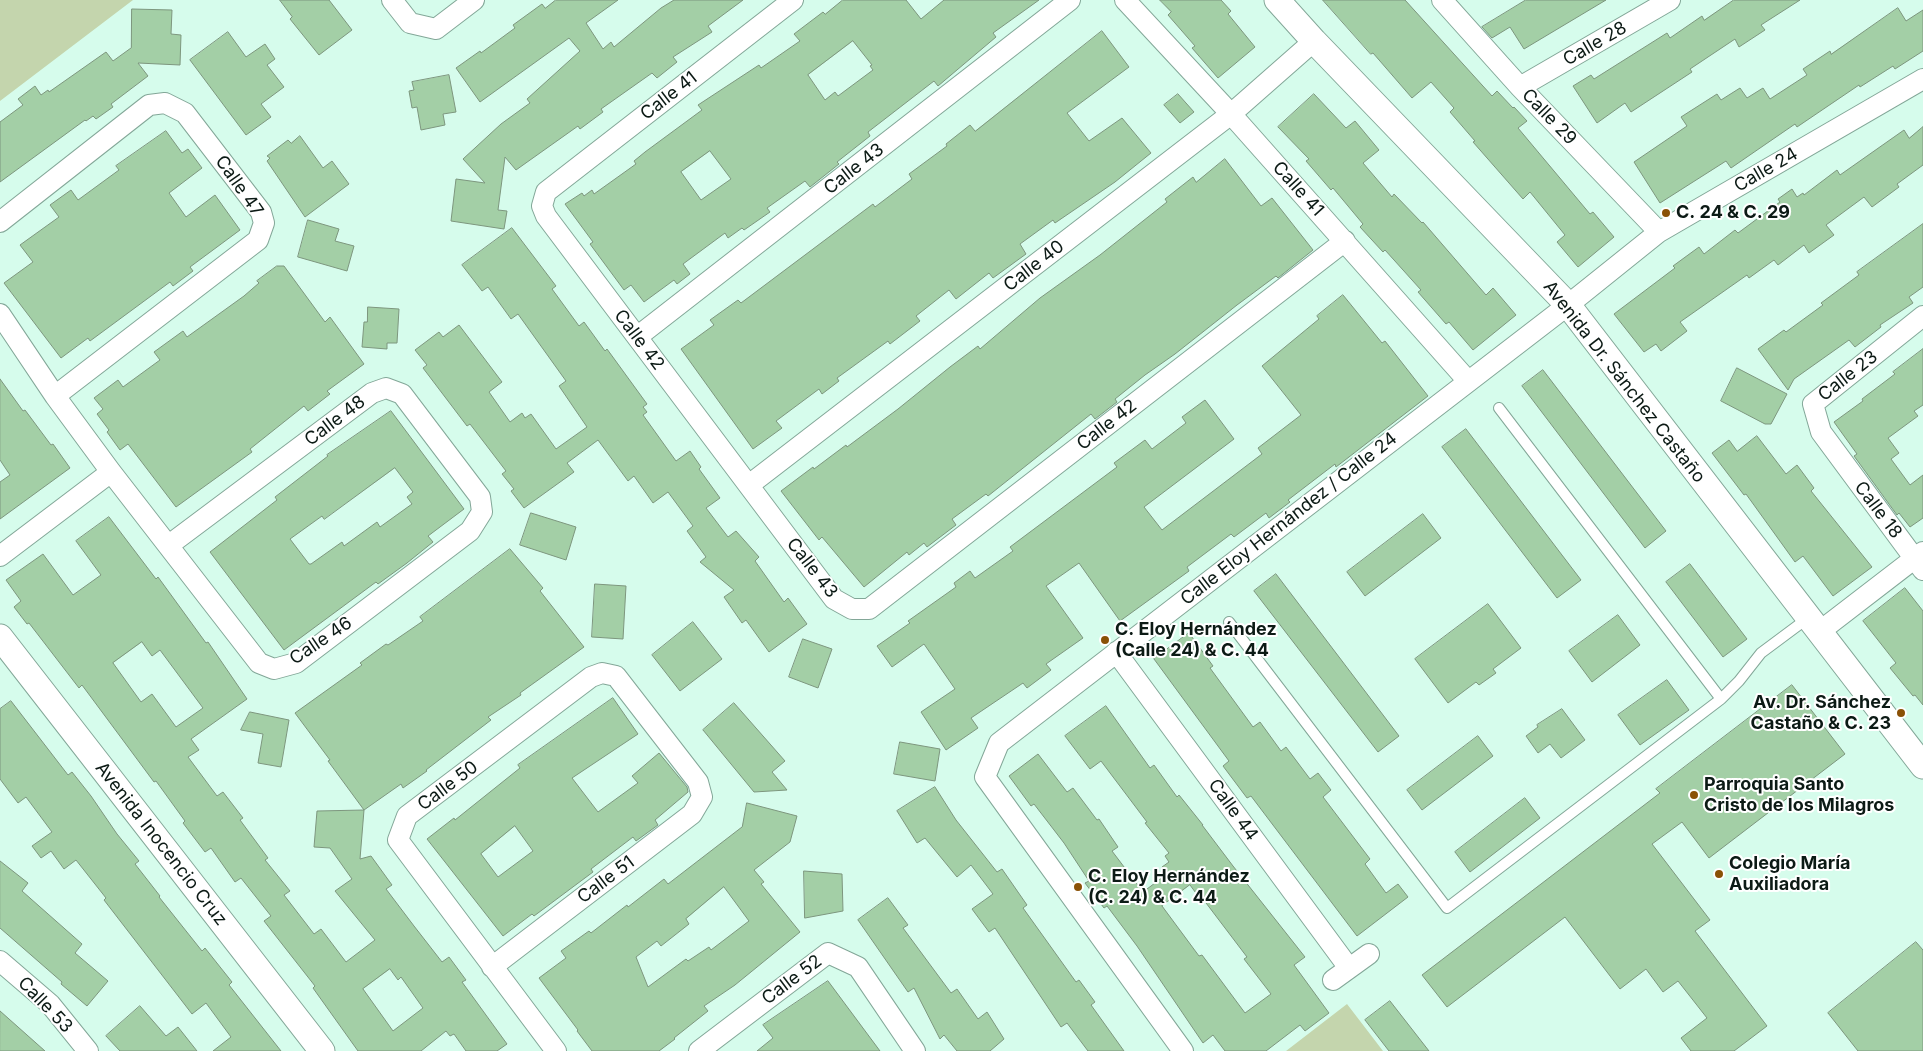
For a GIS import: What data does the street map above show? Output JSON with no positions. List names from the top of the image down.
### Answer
{
  "streets": {
    "street": [
      "Calle 28",
      "Calle 41",
      "Calle 29",
      "Calle 43",
      "Calle 24",
      "Calle 47",
      "Calle 40",
      "Calle 42",
      "Calle 23",
      "Avenida Dr. Sánchez Castaño",
      "Calle 48",
      "Calle 18",
      "Calle Eloy Hernández / Calle 24",
      "Calle 46",
      "Calle 50",
      "Calle 44",
      "Avenida Inocencio Cruz",
      "Calle 51",
      "Calle 52",
      "Calle 53"
    ]
  },
  "crossings": [
    ["Calle 28", "Calle 29"],
    ["Calle 41", "Calle 40"],
    ["Calle 41", "Calle 42"],
    ["Calle 41", "Calle Eloy Hernández / Calle 24"],
    ["Calle 29", "Calle 24"],
    ["Calle 43", "Calle 40"],
    ["Calle 43", "Calle 42"],
    ["Calle 24", "Avenida Dr. Sánchez Castaño"],
    ["Calle 24", "Calle Eloy Hernández / Calle 24"],
    ["Calle 47", "Calle 46"],
    ["Calle 40", "Calle 42"],
    ["Calle 40", "Avenida Dr. Sánchez Castaño"],
    ["Calle 23", "Calle 18"],
    ["Avenida Dr. Sánchez Castaño", "Calle Eloy Hernández / Calle 24"],
    ["Calle 48", "Calle 46"],
    ["Calle Eloy Hernández / Calle 24", "Calle 44"],
    ["Calle 50", "Calle 51"]
  ],
  "places": [
    "C. 24 & C. 29",
    "C. Eloy Hernández (Calle 24) & C. 44",
    "Av. Dr. Sánchez Castaño & C. 23",
    "Parroquia Santo Cristo de los Milagros",
    "Colegio María Auxiliadora",
    "C. Eloy Hernández (C. 24) & C. 44"
  ]
}
